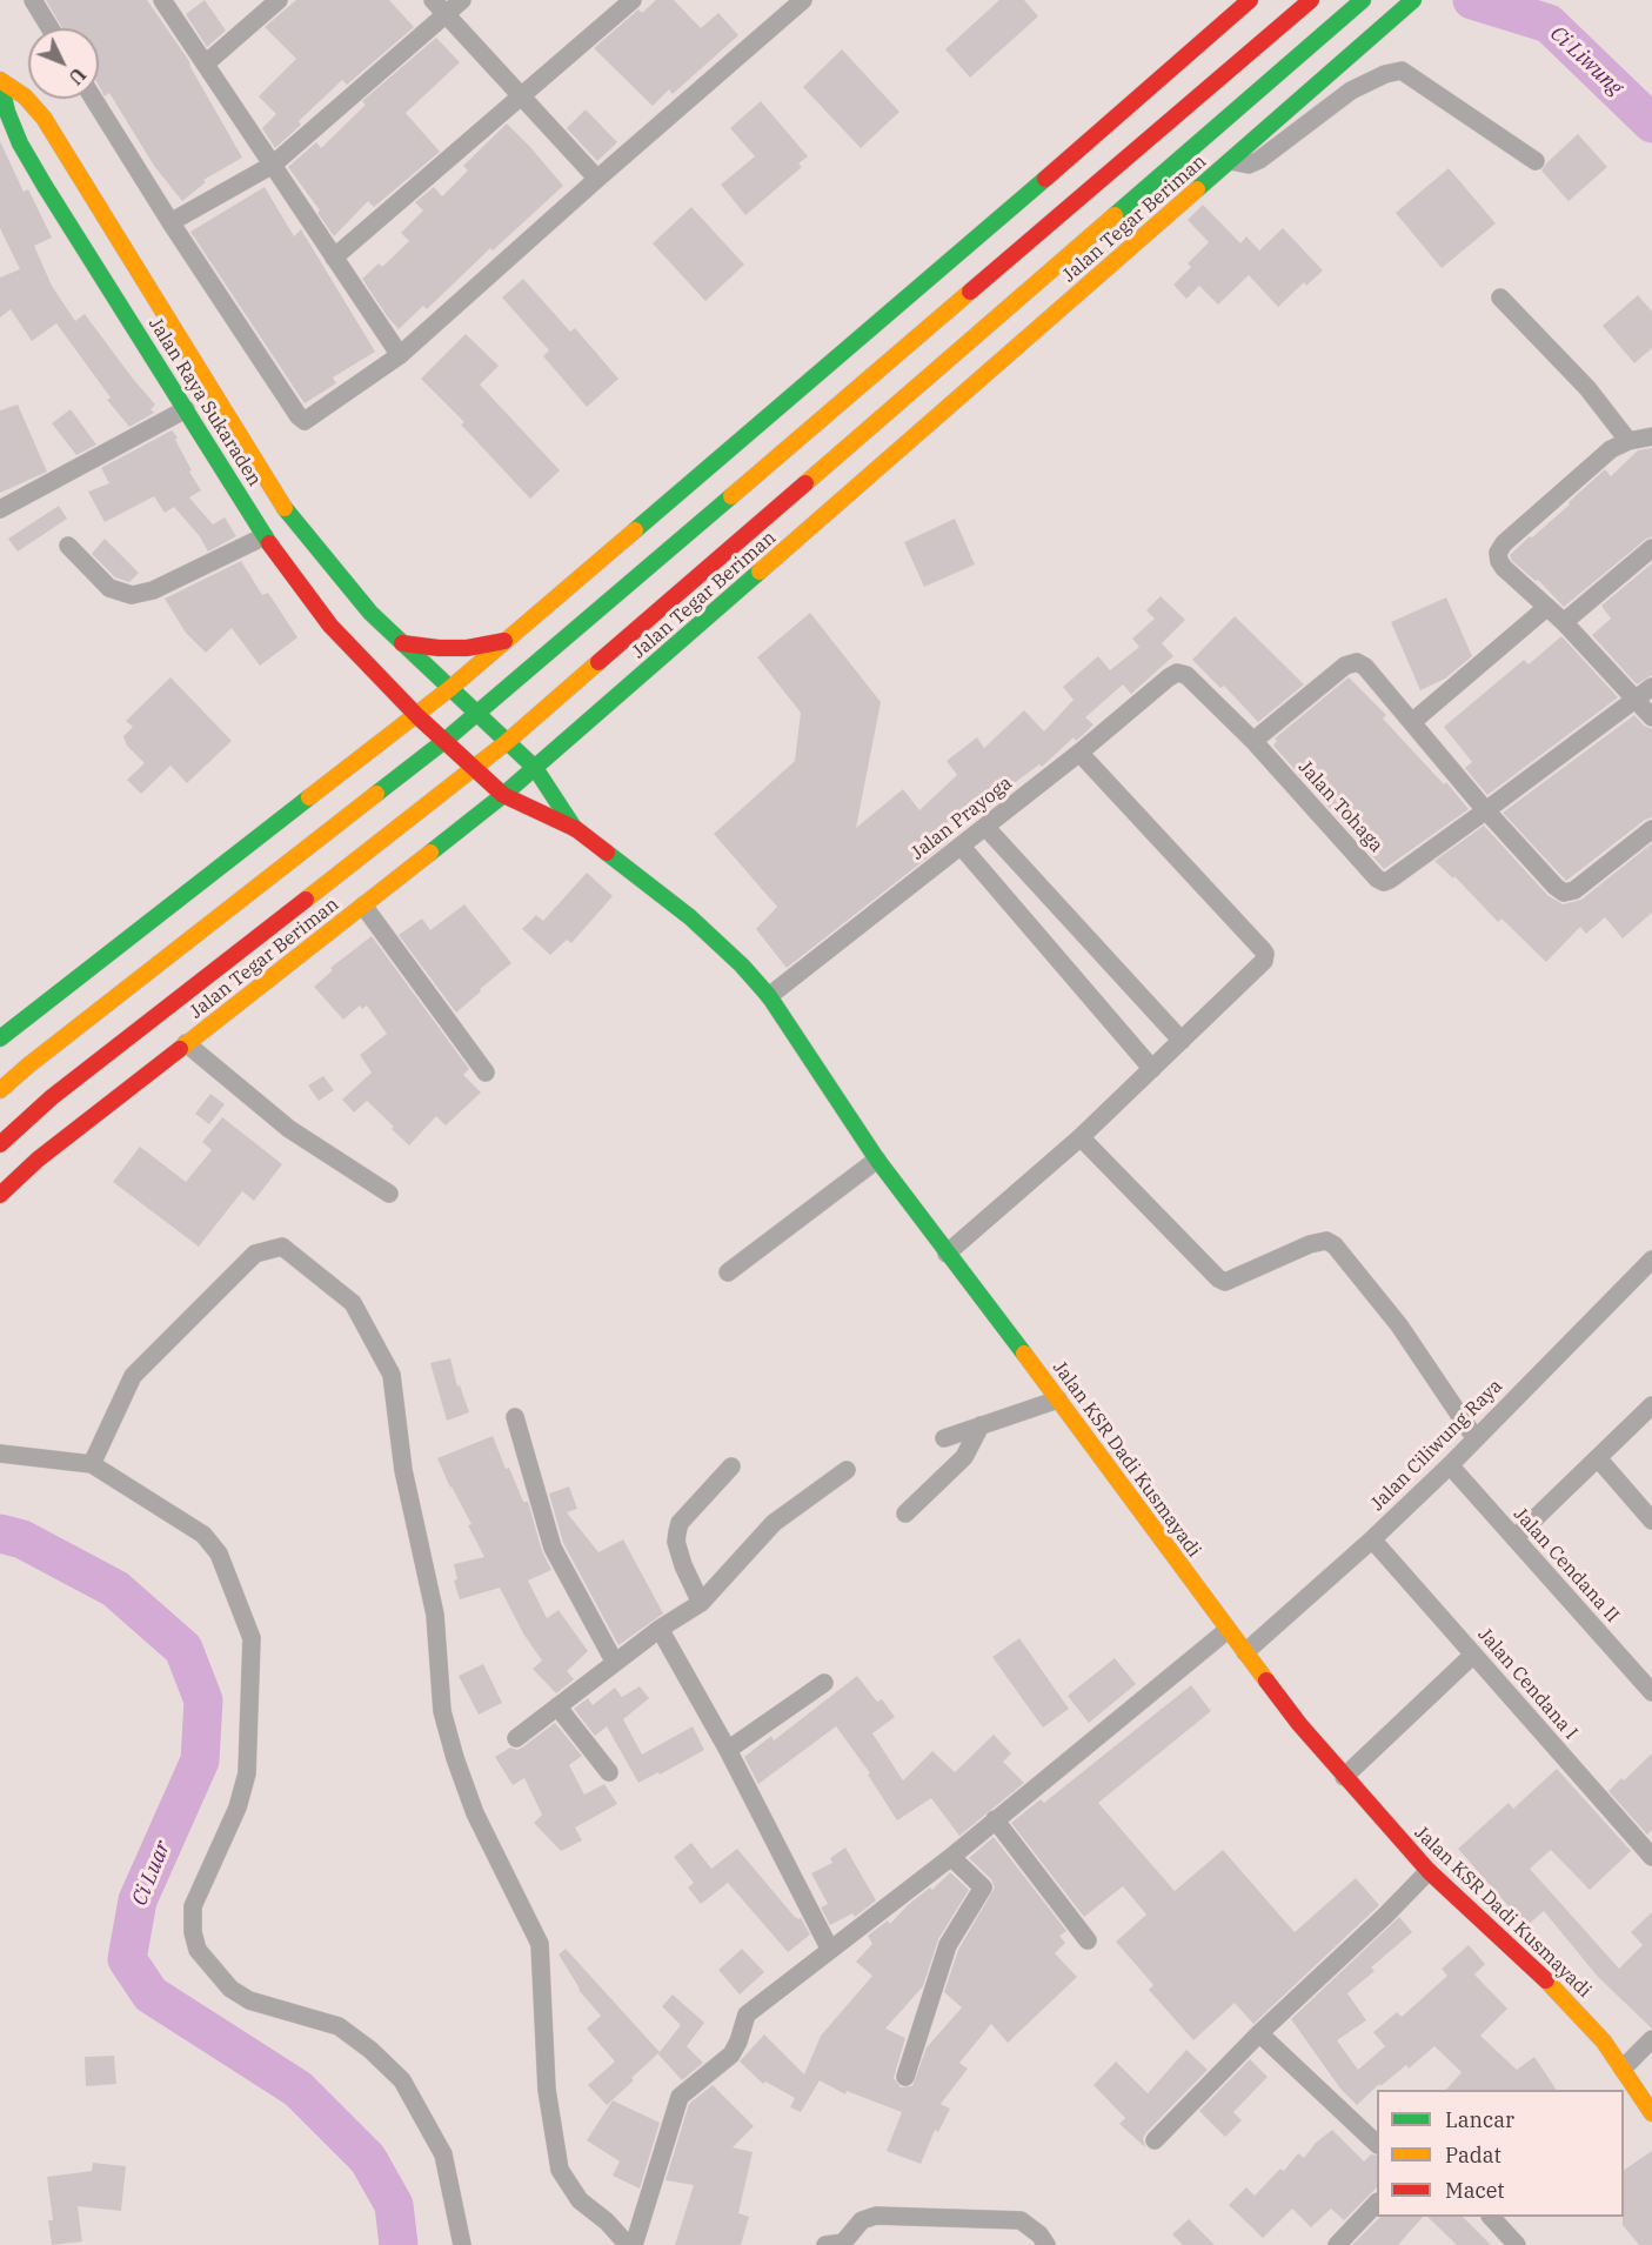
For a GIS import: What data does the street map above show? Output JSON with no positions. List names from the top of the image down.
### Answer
{
  "streets": {
    "main road": ["Jalan Tegar Beriman", "Jalan Raya Sukaraden", "Jalan KSR Dadi Kusmayadi"],
    "street": [
      "Jalan Tohaga",
      "Jalan Prayoga",
      "Jalan Ciliwung Raya",
      "Jalan Cendana II",
      "Jalan Cendana I"
    ]
  },
  "crossings": [
    ["Jalan Tegar Beriman", "Jalan KSR Dadi Kusmayadi"],
    ["Jalan Raya Sukaraden", "Jalan KSR Dadi Kusmayadi"],
    ["Jalan Tohaga", "Jalan Prayoga"],
    ["Jalan Prayoga", "Jalan KSR Dadi Kusmayadi"],
    ["Jalan Ciliwung Raya", "Jalan KSR Dadi Kusmayadi"],
    ["Jalan Ciliwung Raya", "Jalan Cendana II"],
    ["Jalan Ciliwung Raya", "Jalan Cendana I"]
  ],
  "water": ["Ci Liwung", "Ci Luar"],
  "legend": ["Lancar", "Padat", "Macet"],
  "north": "bottom right"
}
